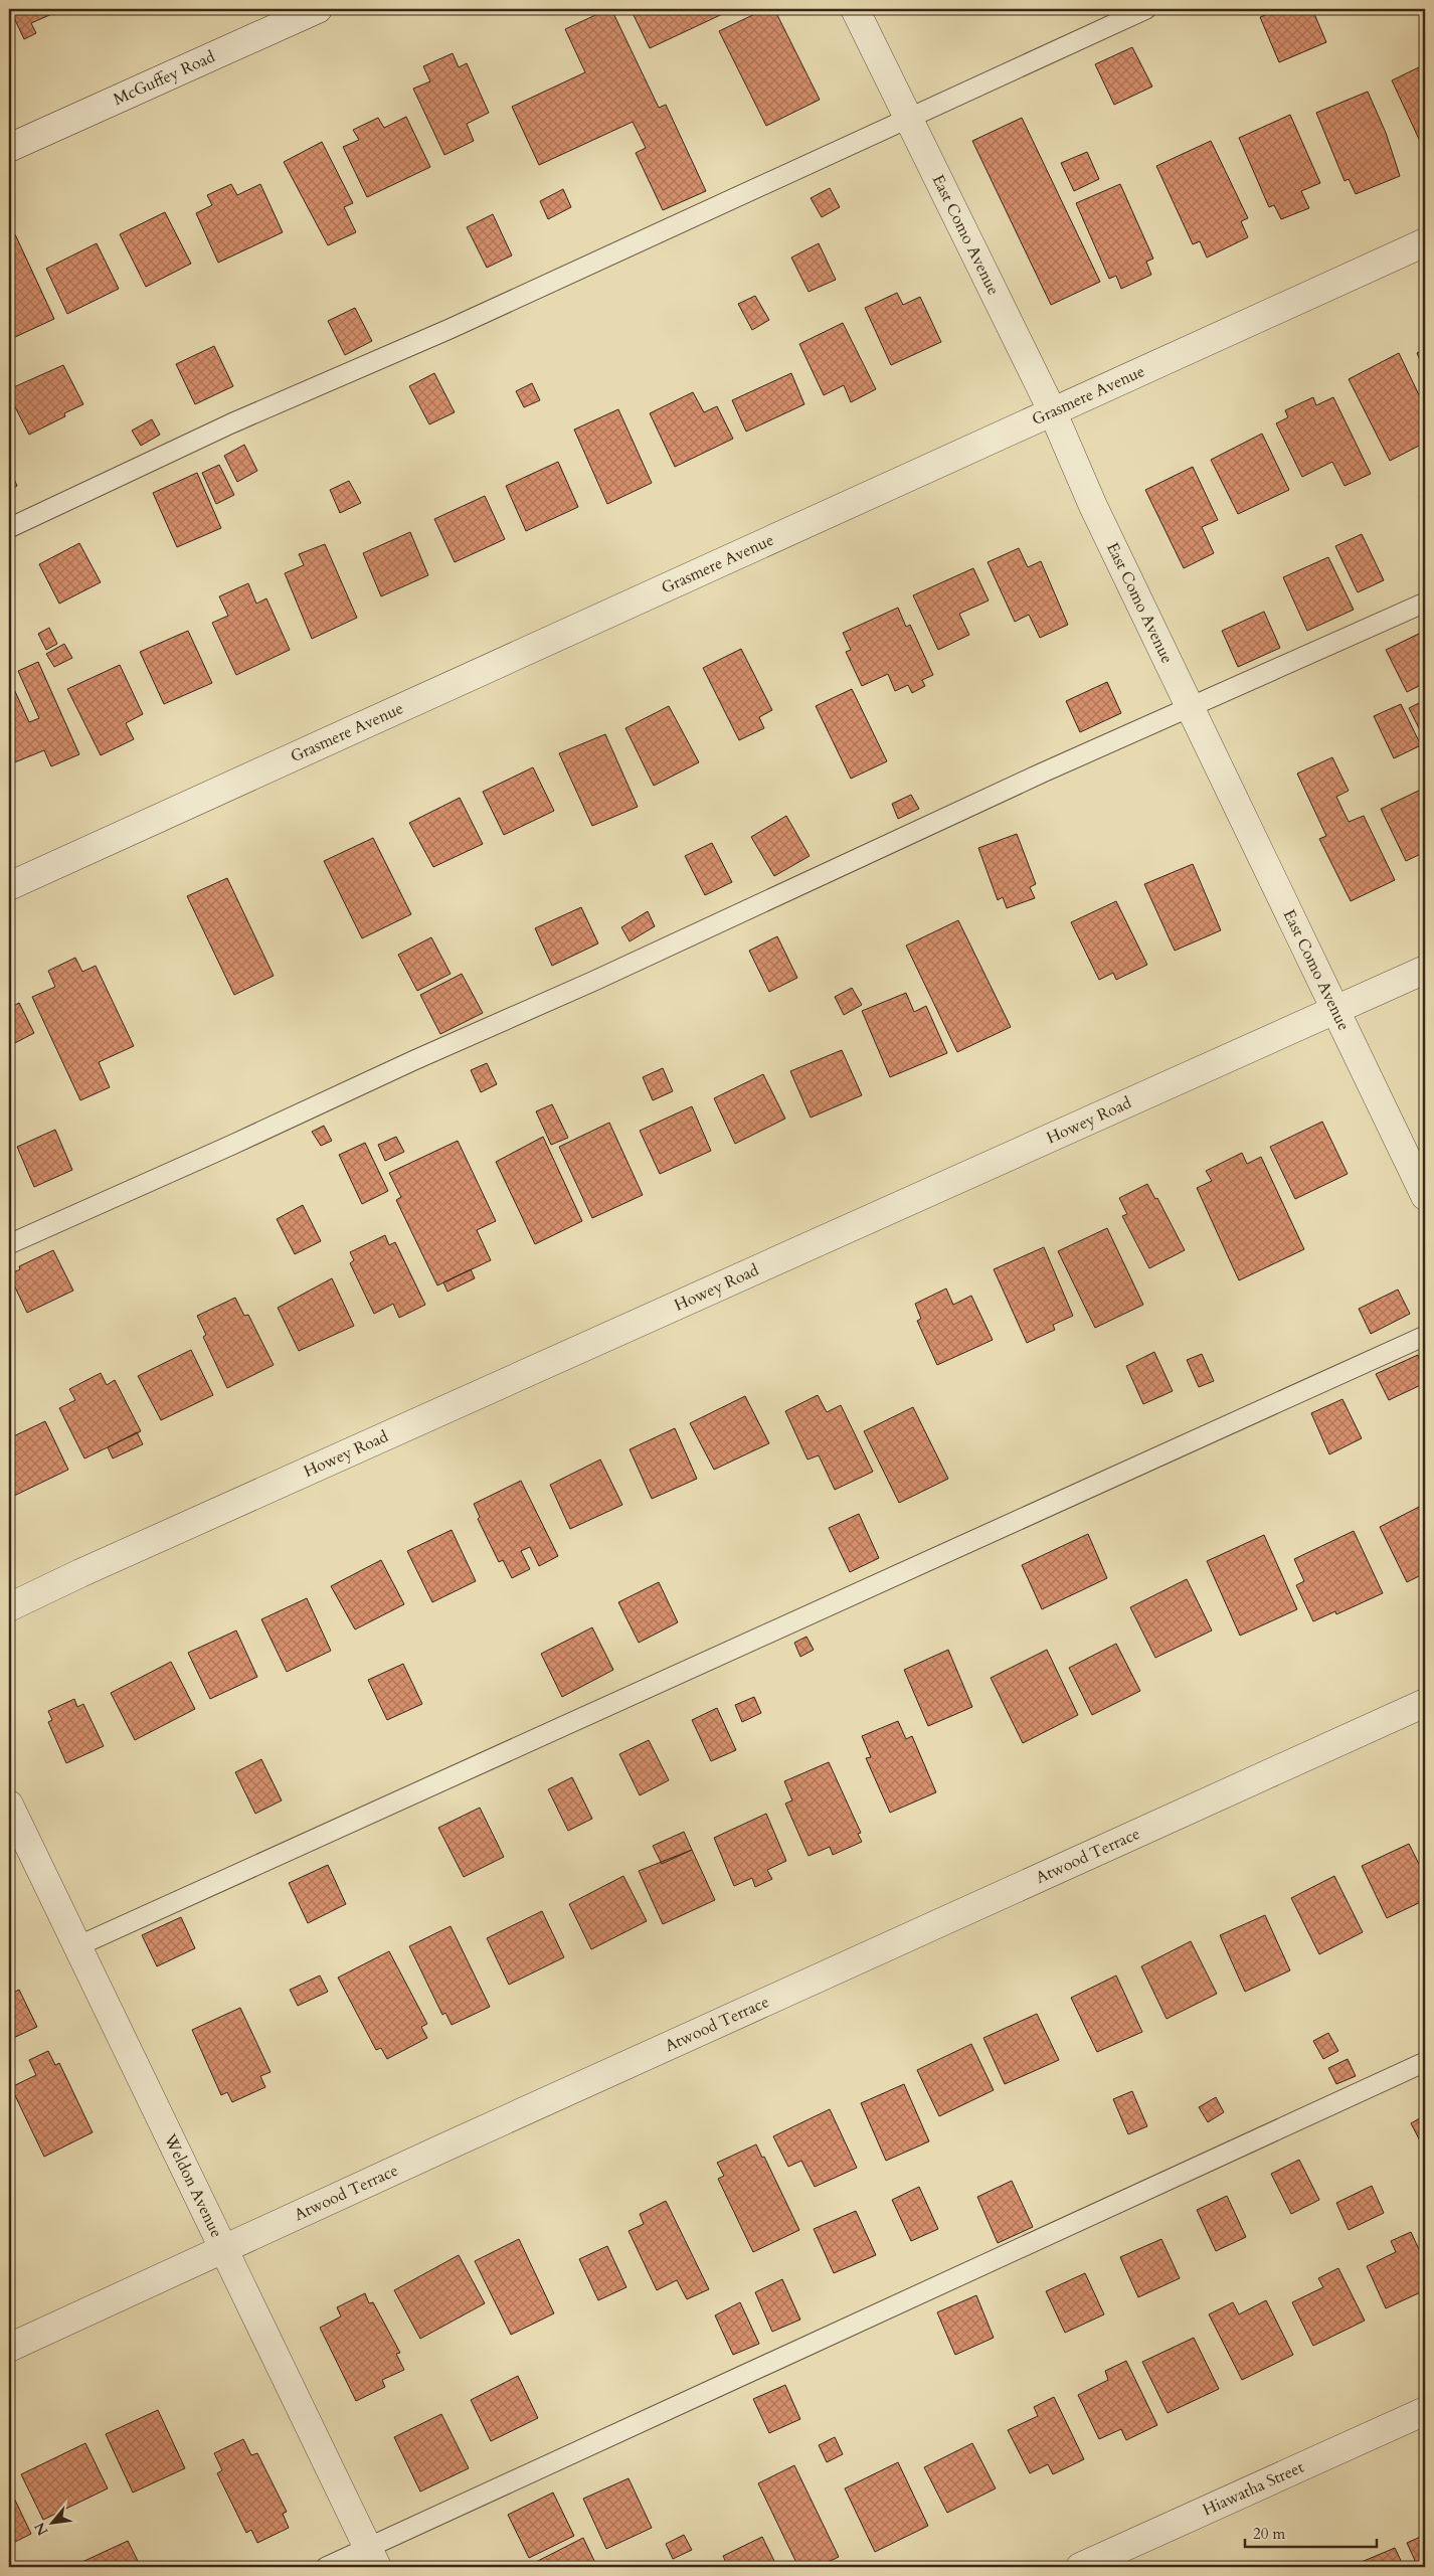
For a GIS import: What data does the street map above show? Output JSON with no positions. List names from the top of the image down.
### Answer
{
  "streets": {
    "street": [
      "McGuffey Road",
      "East Como Avenue",
      "Grasmere Avenue",
      "Howey Road",
      "Atwood Terrace",
      "Weldon Avenue",
      "Hiawatha Street"
    ]
  },
  "crossings": [
    ["East Como Avenue", "Grasmere Avenue"],
    ["East Como Avenue", "Howey Road"],
    ["Atwood Terrace", "Weldon Avenue"]
  ],
  "scale_bar": "20 m",
  "north": "bottom left"
}
